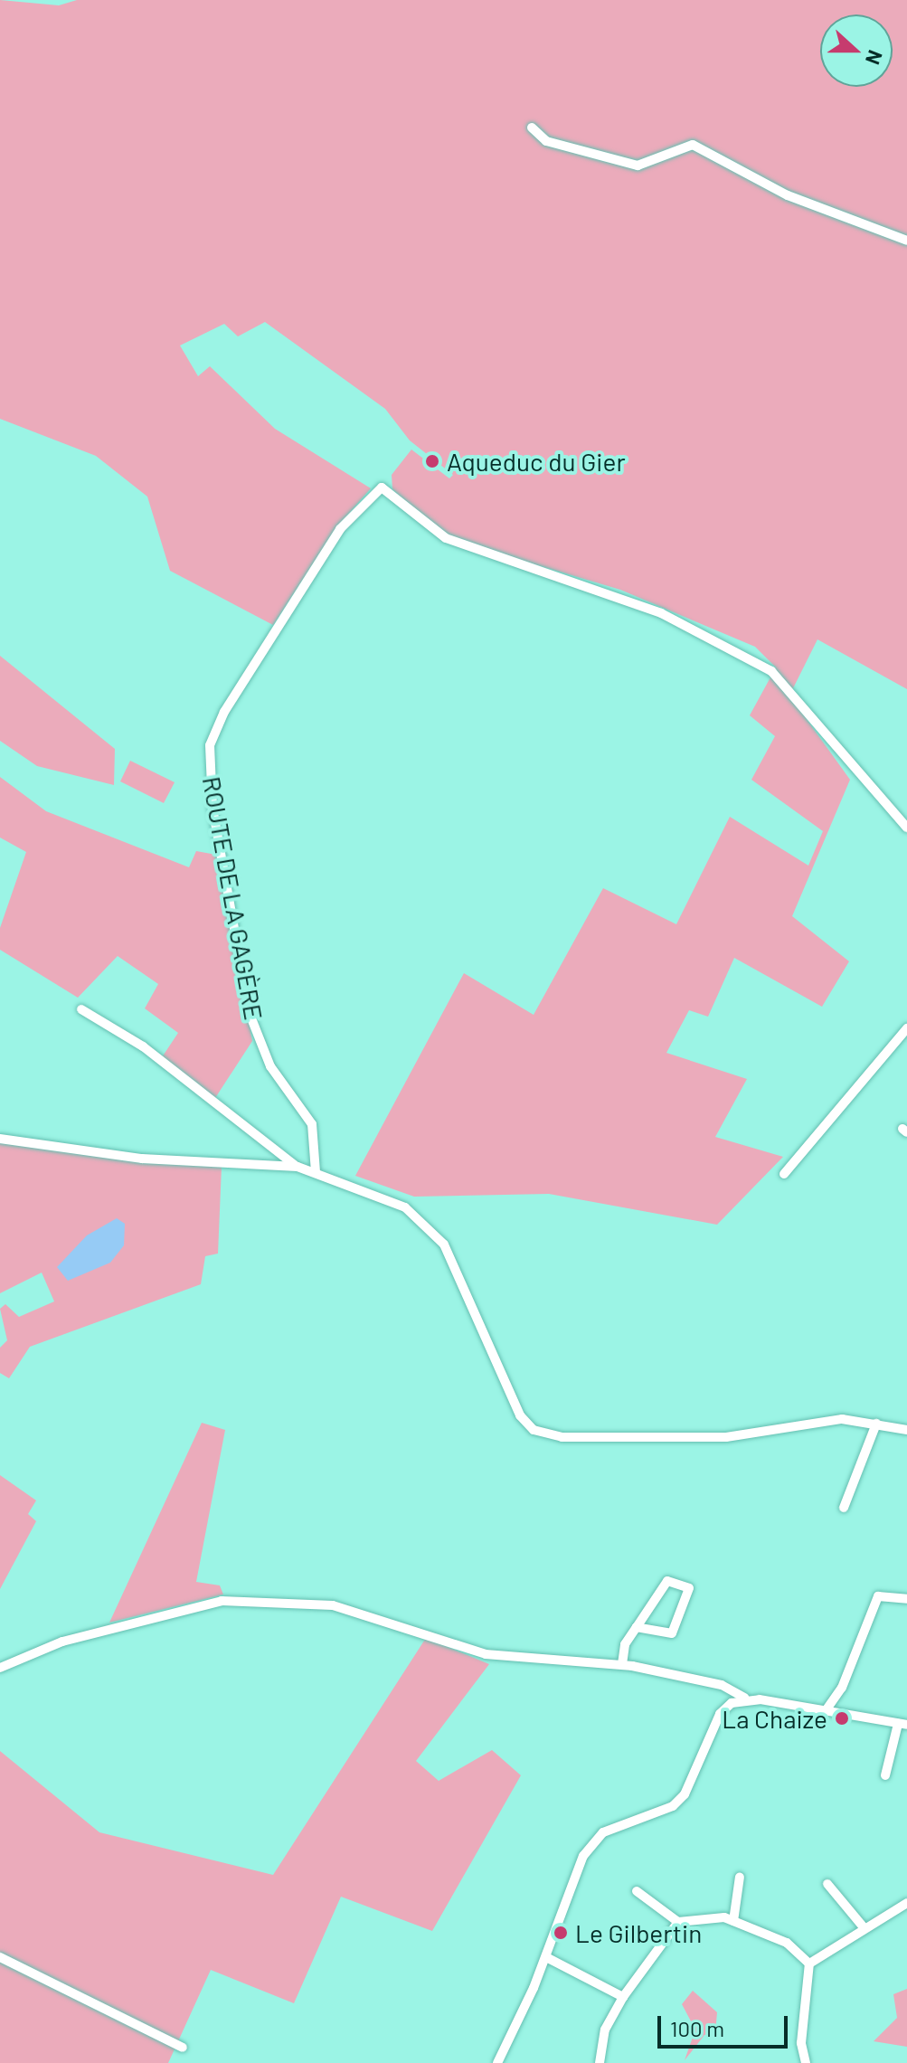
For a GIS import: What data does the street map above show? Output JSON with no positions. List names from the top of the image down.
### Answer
{
  "streets": {
    "street": ["ROUTE DE LA GAGÈRE"]
  },
  "places": ["Aqueduc du Gier", "La Chaize", "Le Gilbertin"],
  "scale_bar": "100 m",
  "north": "right"
}
